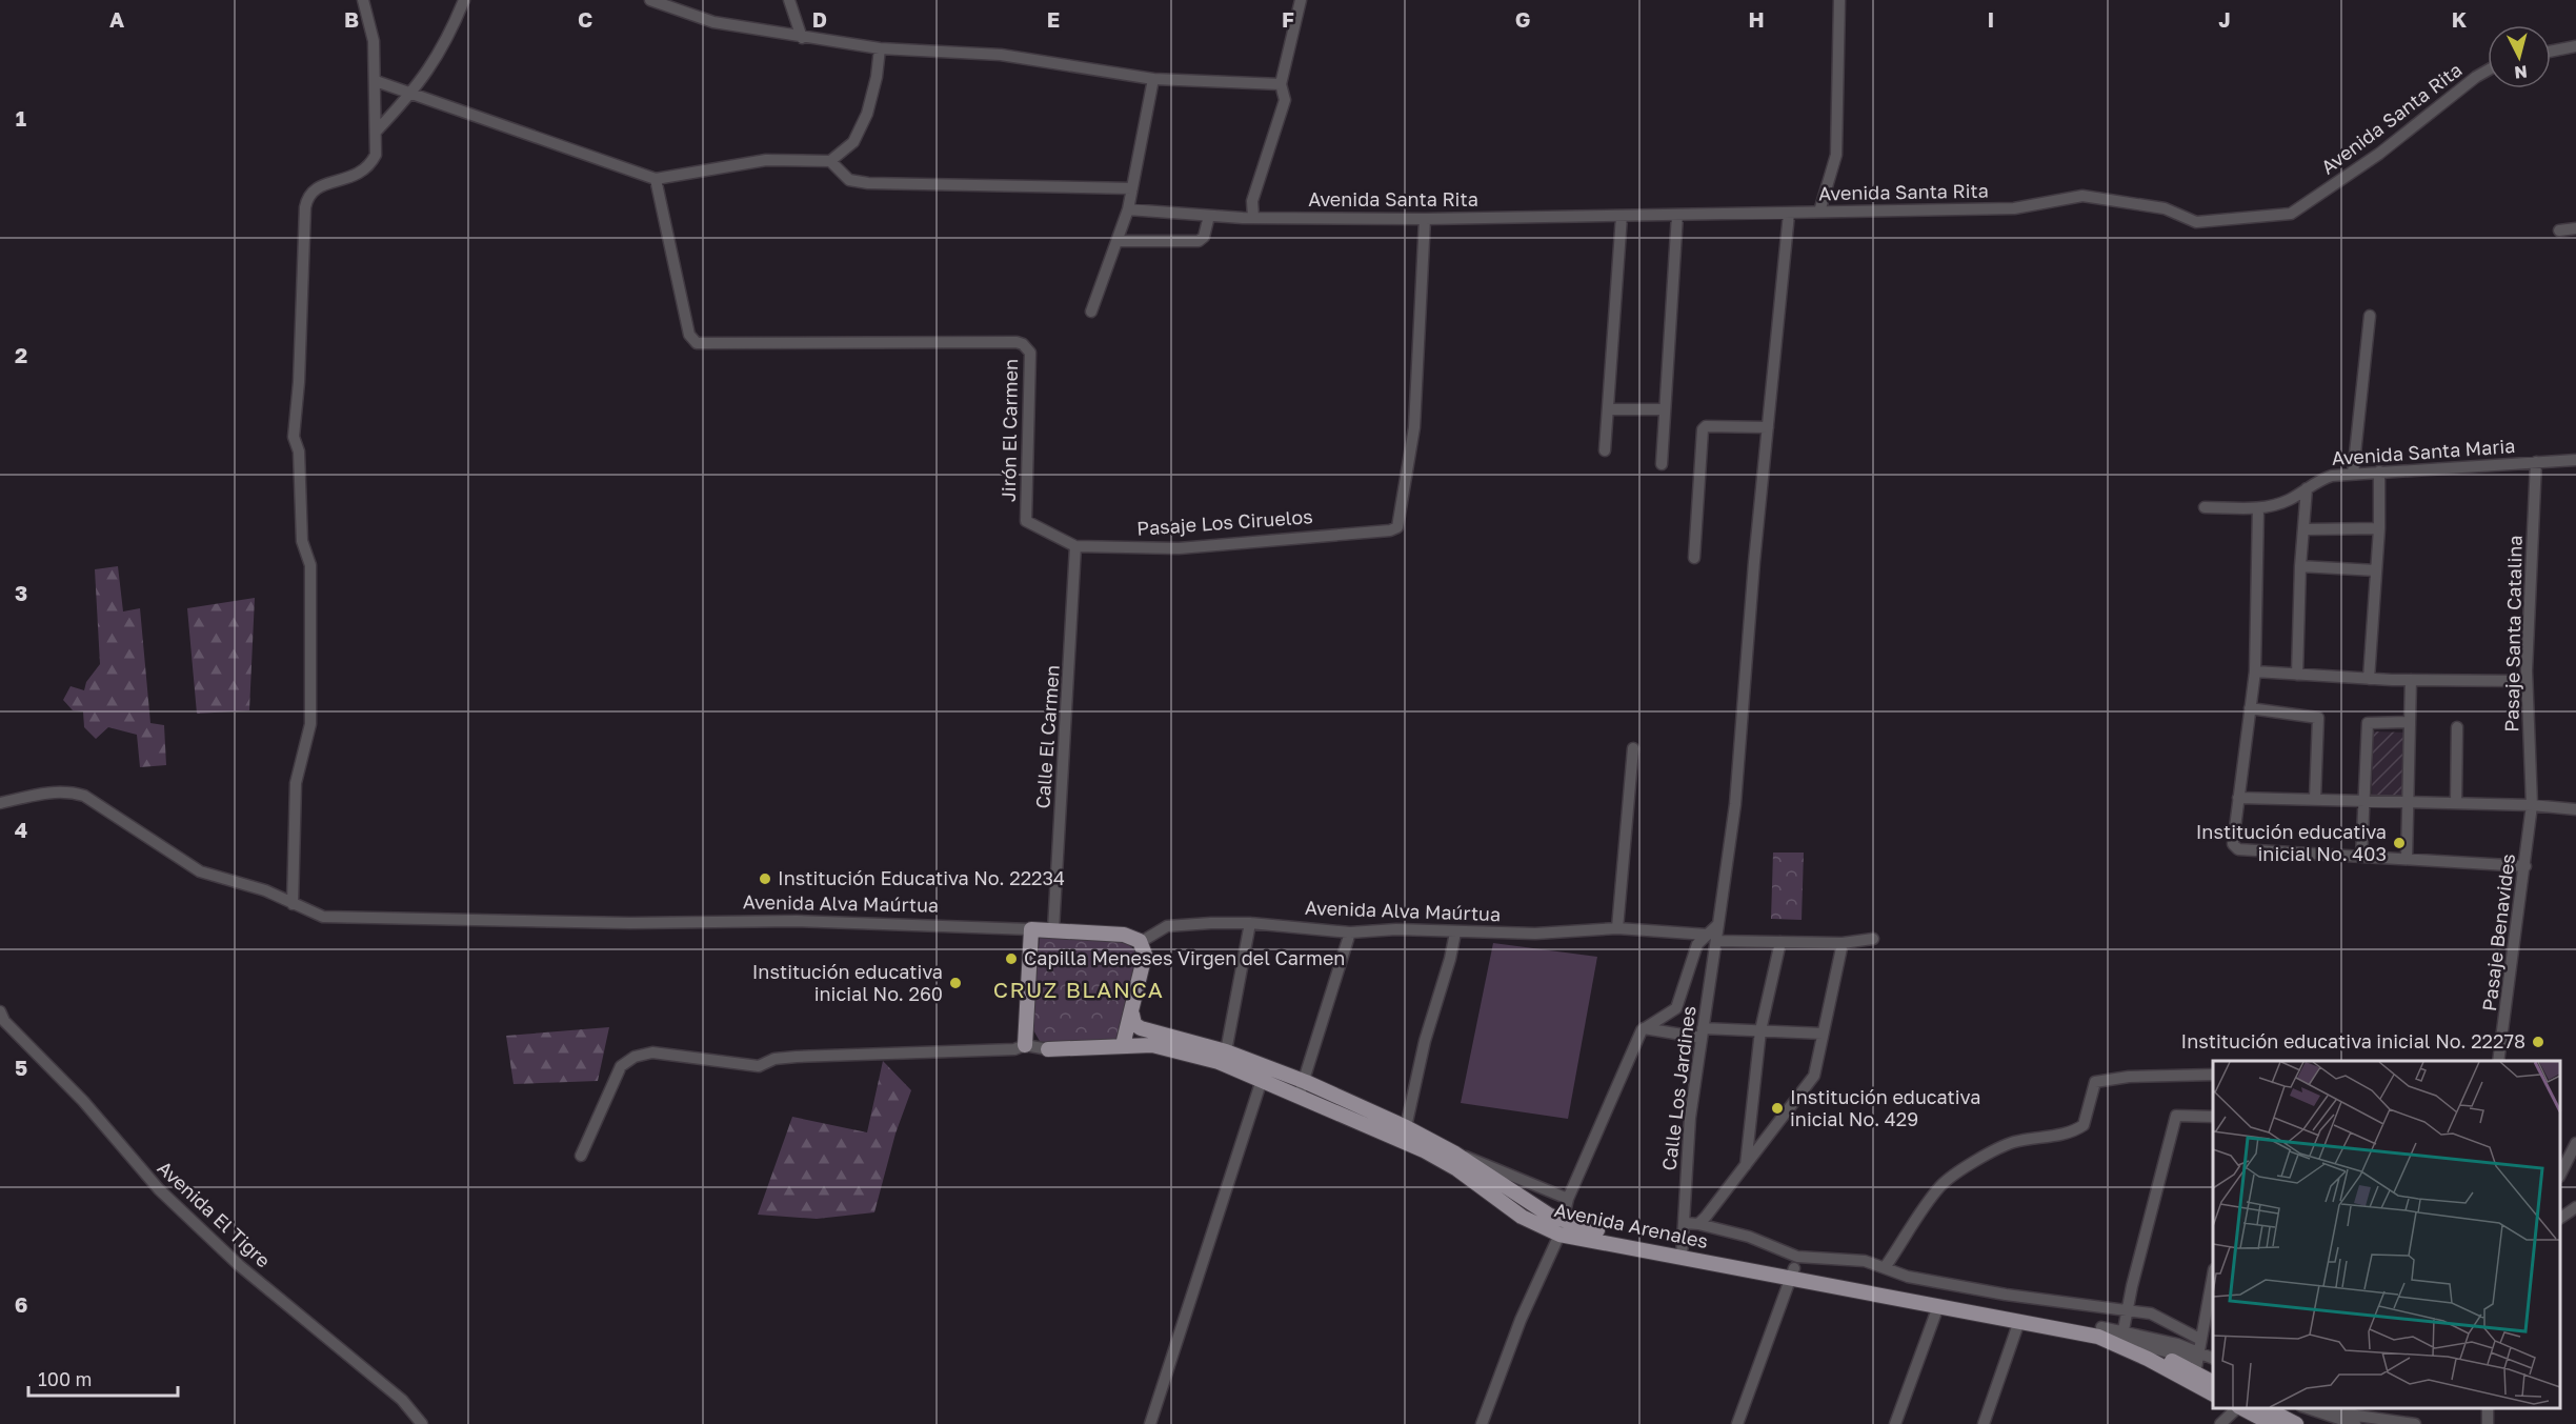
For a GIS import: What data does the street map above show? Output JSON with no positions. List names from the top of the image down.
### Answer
{
  "streets": {
    "main road": ["Avenida Alva Maúrtua", "Avenida Arenales"],
    "street": [
      "Avenida Santa Rita",
      "Jirón El Carmen",
      "Avenida Santa Maria",
      "Pasaje Los Ciruelos",
      "Pasaje Santa Catalina",
      "Calle El Carmen",
      "Pasaje Benavides",
      "Calle Los Jardines",
      "Avenida El Tigre"
    ]
  },
  "crossings": [
    ["Avenida Santa Rita", "Pasaje Los Ciruelos"],
    ["Avenida Santa Rita", "Calle Los Jardines"],
    ["Jirón El Carmen", "Pasaje Los Ciruelos"],
    ["Avenida Santa Maria", "Pasaje Santa Catalina"],
    ["Pasaje Los Ciruelos", "Calle El Carmen"],
    ["Pasaje Santa Catalina", "Pasaje Benavides"],
    ["Calle El Carmen", "Avenida Alva Maúrtua"],
    ["Avenida Alva Maúrtua", "Calle Los Jardines"],
    ["Calle Los Jardines", "Avenida Arenales"]
  ],
  "districts": ["CRUZ BLANCA"],
  "places": [
    "Institución educativa inicial No. 403",
    "Institución Educativa No. 22234",
    "Capilla Meneses Virgen del Carmen",
    "Institución educativa inicial No. 260",
    "Institución educativa inicial No. 22278",
    "Institución educativa inicial No. 429"
  ],
  "scale_bar": "100 m",
  "north": "bottom",
  "grid": {
    "columns": [
      "A",
      "B",
      "C",
      "D",
      "E",
      "F",
      "G",
      "H",
      "I",
      "J",
      "K"
    ],
    "rows": [
      "1",
      "2",
      "3",
      "4",
      "5",
      "6"
    ]
  }
}
